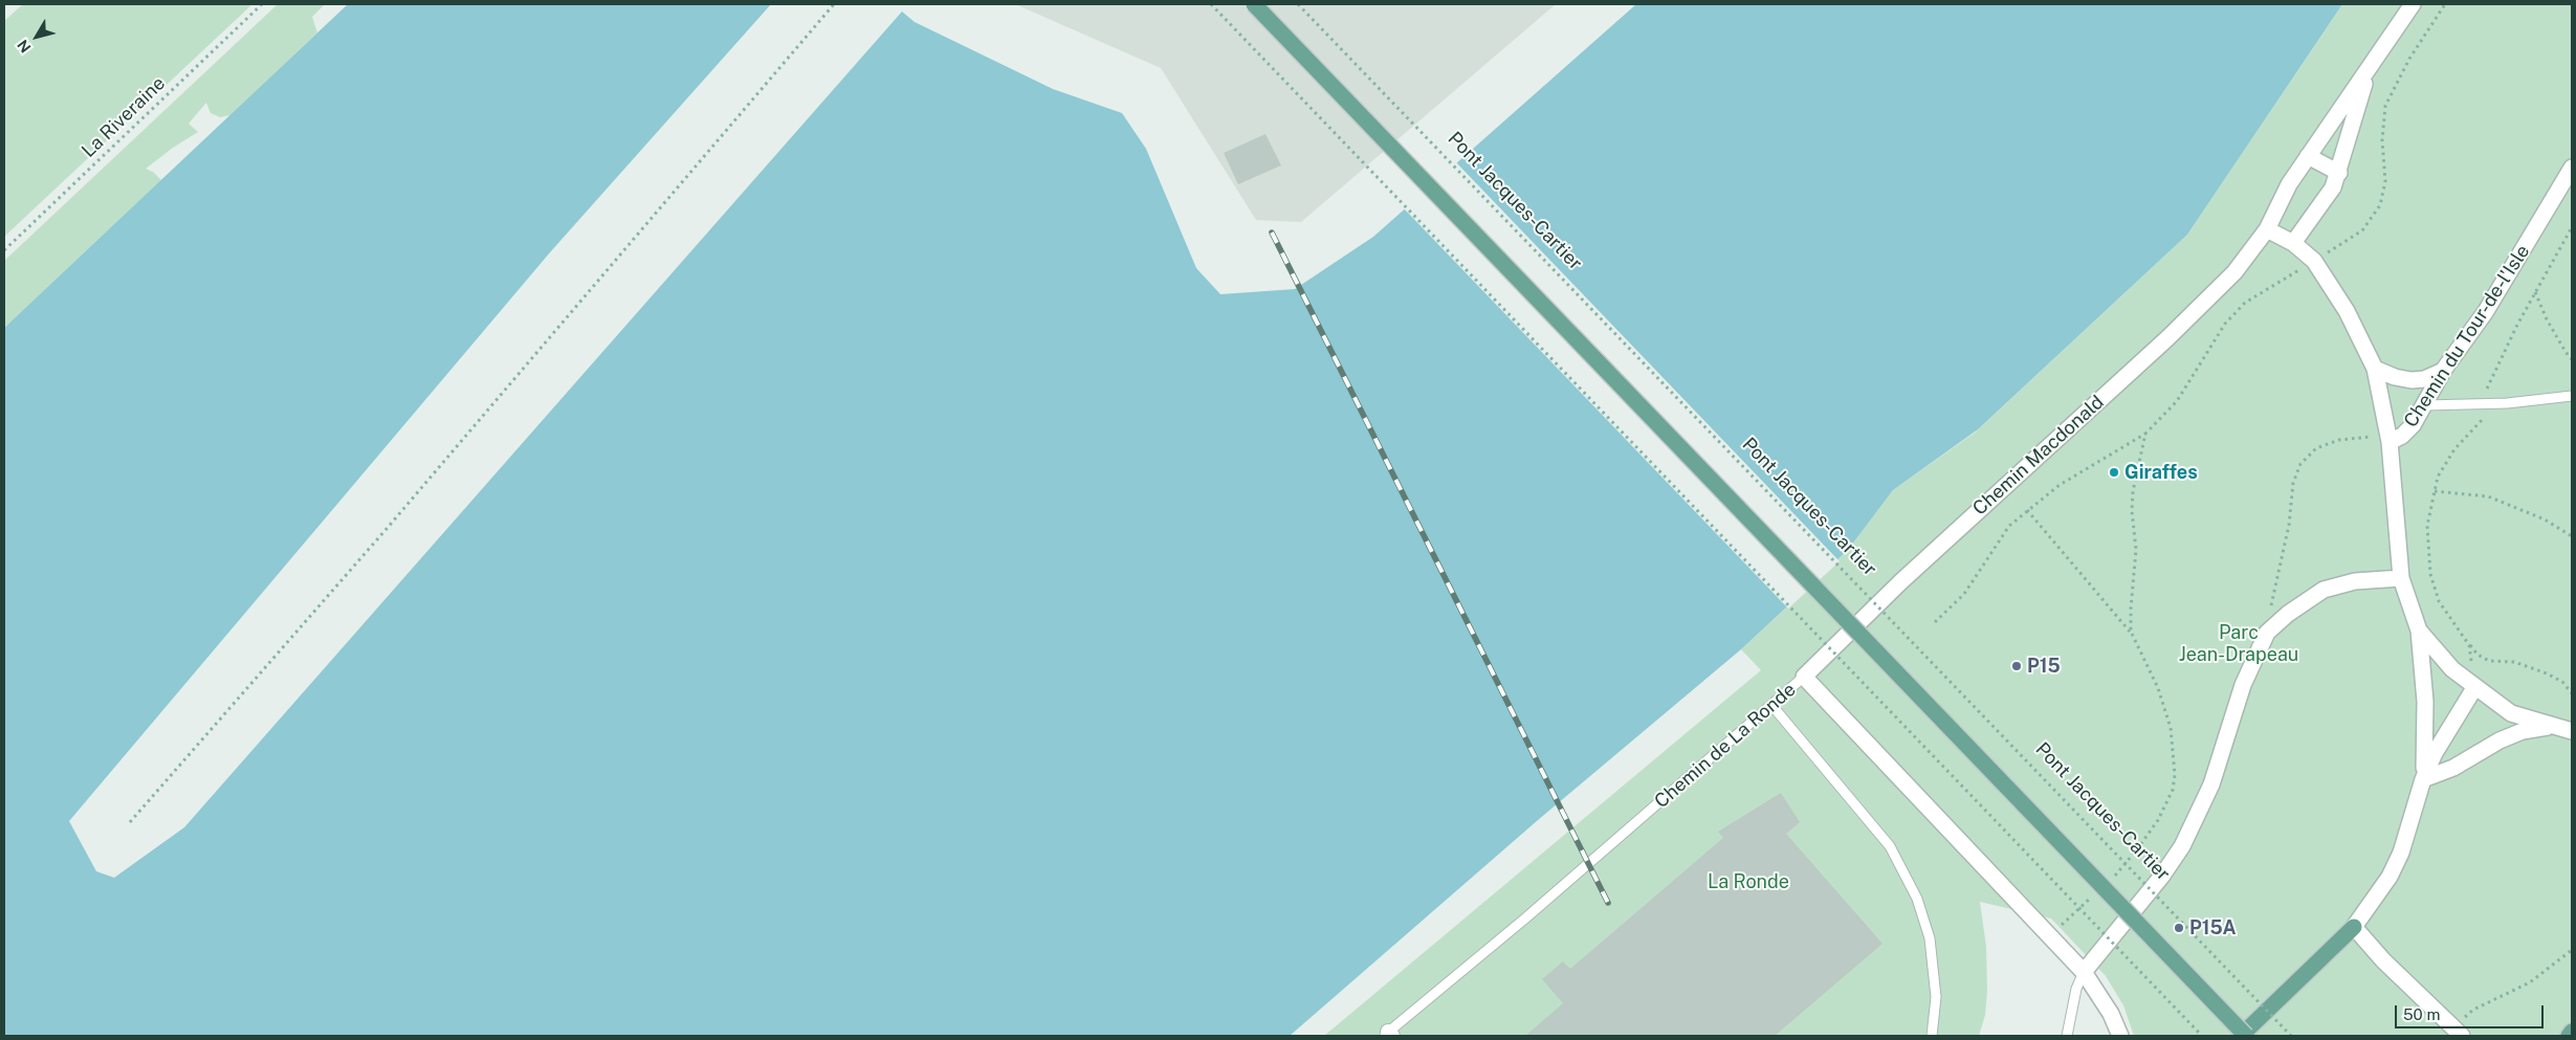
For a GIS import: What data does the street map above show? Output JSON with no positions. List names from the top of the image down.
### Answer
{
  "streets": {
    "street": ["Chemin du Tour-de-l'Isle", "Chemin Macdonald", "Chemin de La Ronde"],
    "path": ["La Riveraine", "Pont Jacques-Cartier"]
  },
  "crossings": [
    ["Chemin Macdonald", "Chemin de La Ronde"]
  ],
  "parks": ["Parc Jean-Drapeau", "La Ronde"],
  "places": ["Giraffes", "P15", "P15A"],
  "scale_bar": "50 m",
  "north": "bottom left"
}
